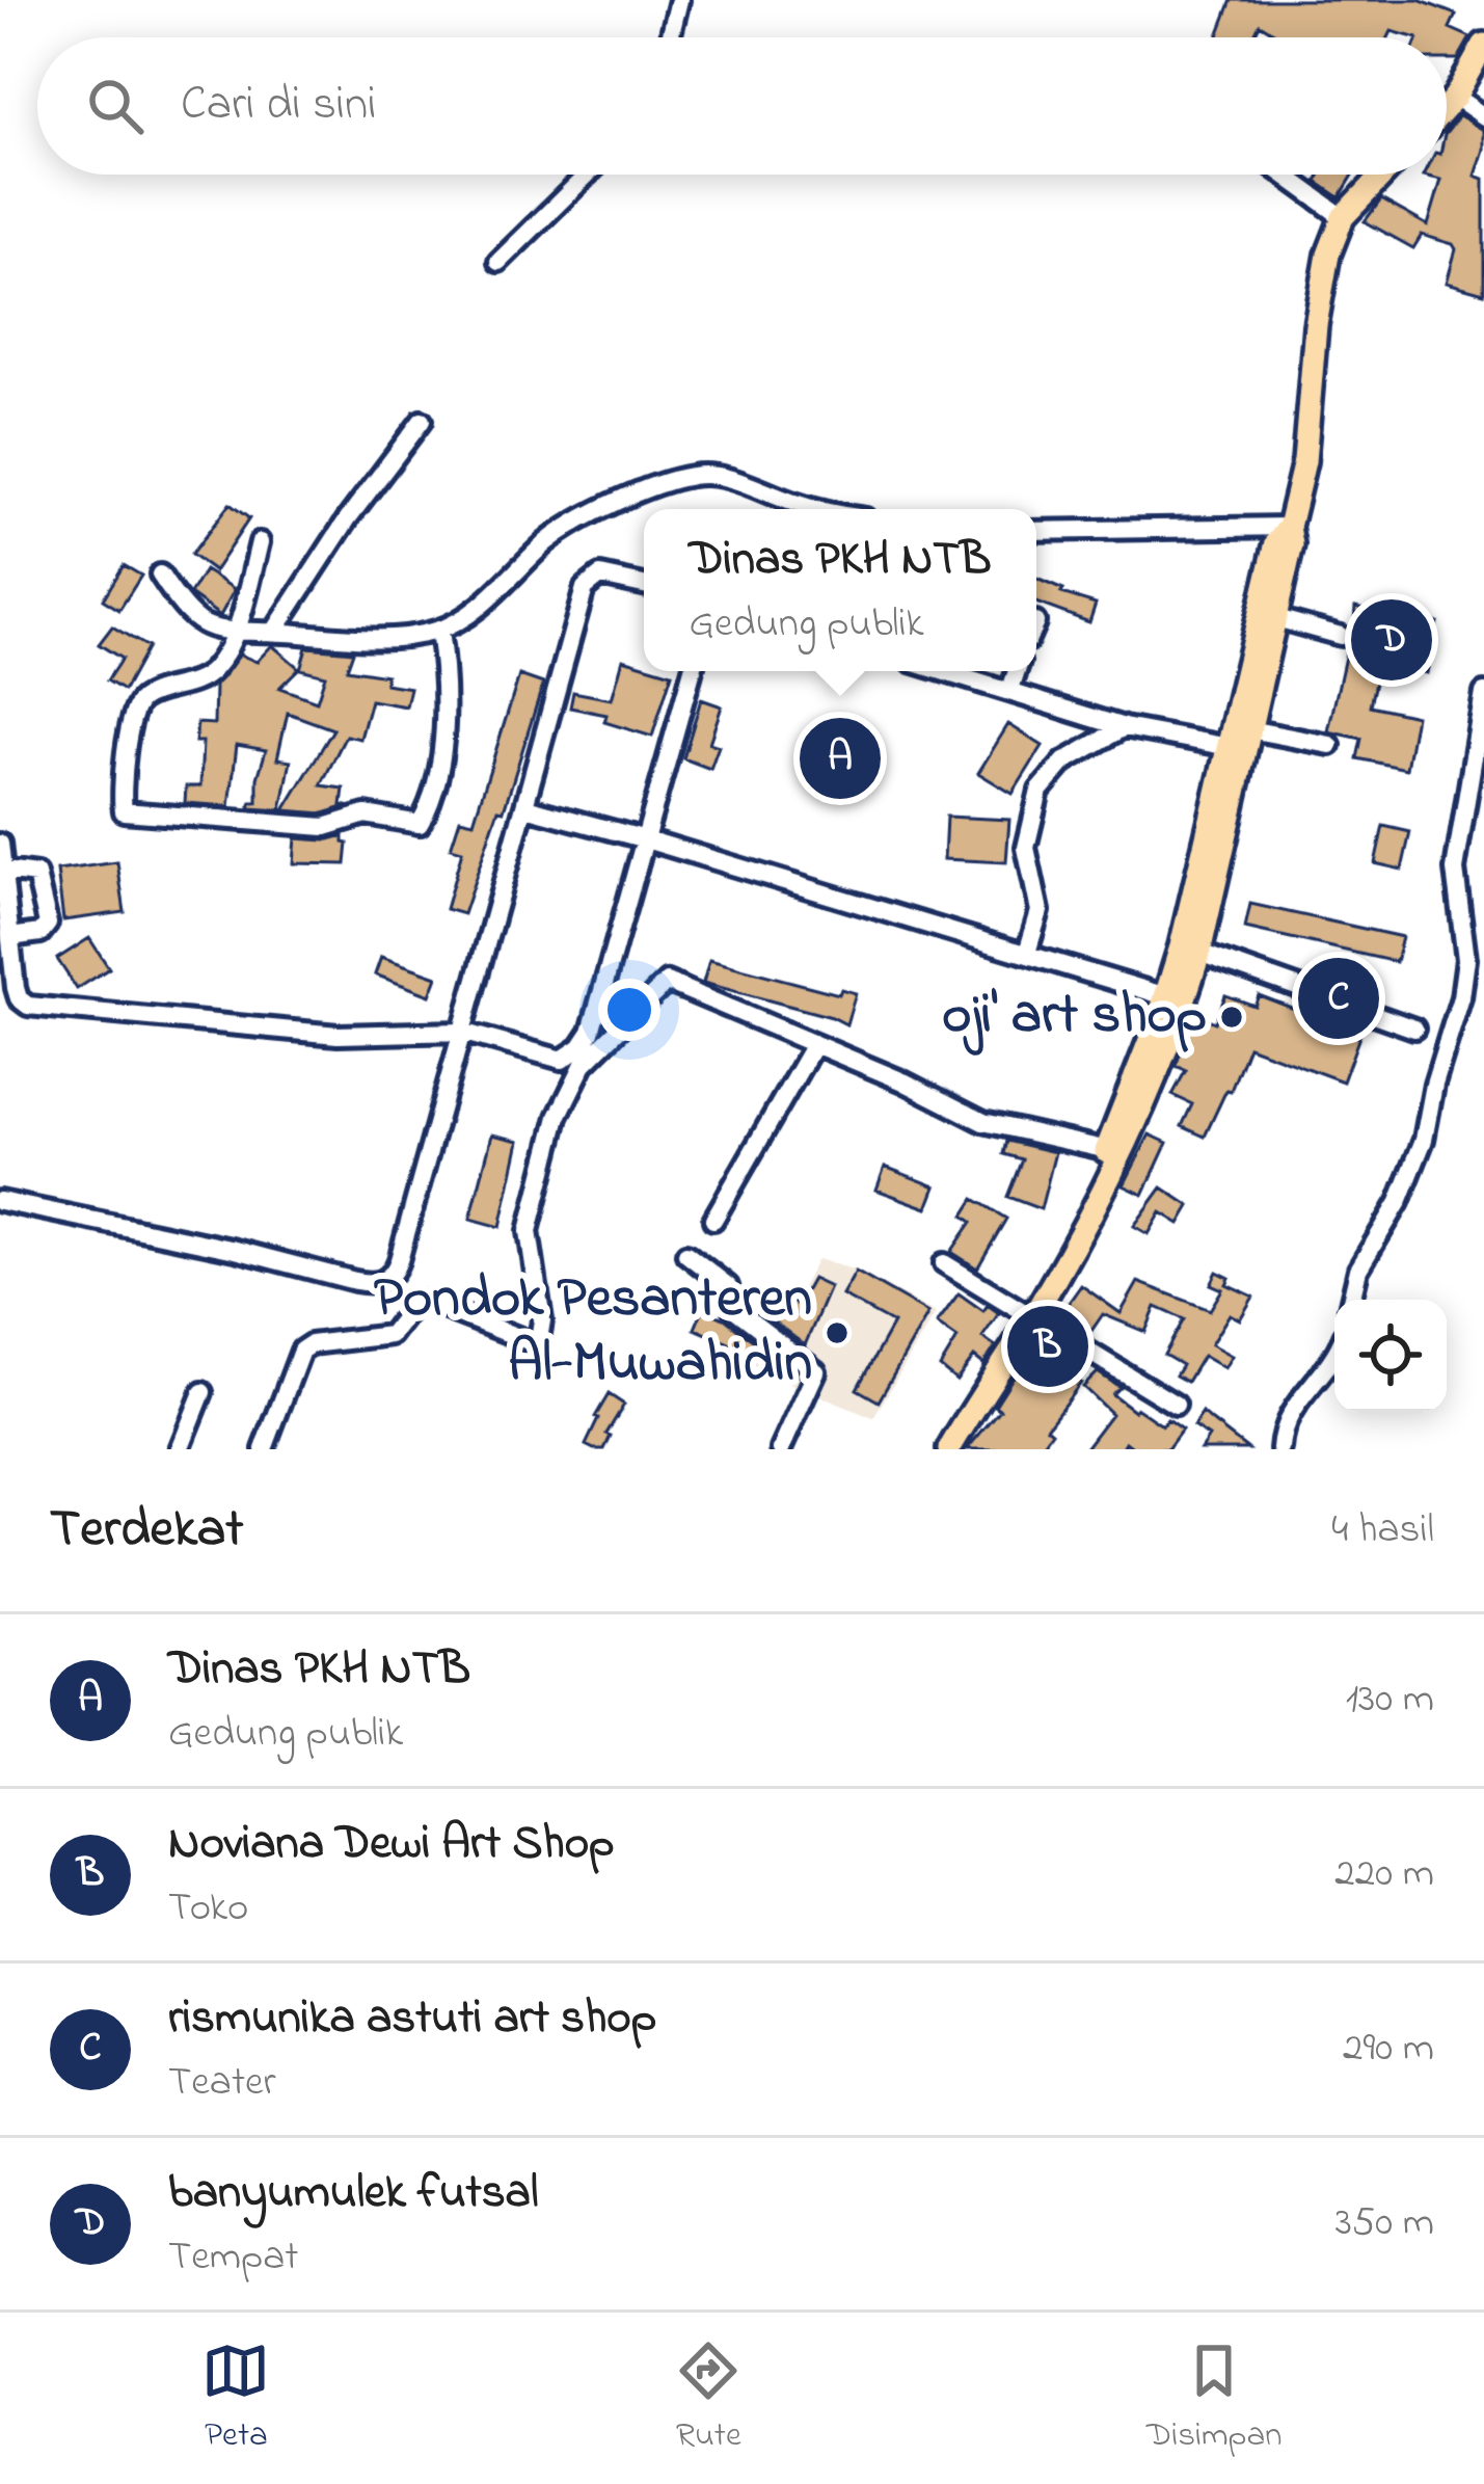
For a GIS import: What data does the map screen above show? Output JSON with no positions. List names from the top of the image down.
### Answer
{
  "places": ["oji' art shop", "Pondok Pesanteren Al-Muwahidin"],
  "page": {
    "search": "Cari di sini",
    "popup": ["Dinas PKH NTB", "Gedung publik"],
    "pins": [
      "D",
      "A",
      "C",
      "B"
    ],
    "heading": ["Terdekat", "4 hasil"],
    "list": [
      {
        "mark": "A",
        "name": "Dinas PKH NTB",
        "note": "Gedung publik",
        "value": "130 m"
      },
      {
        "mark": "B",
        "name": "Noviana Dewi Art Shop",
        "note": "Toko",
        "value": "220 m"
      },
      {
        "mark": "C",
        "name": "rismunika astuti art shop",
        "note": "Teater",
        "value": "290 m"
      },
      {
        "mark": "D",
        "name": "banyumulek futsal",
        "note": "Tempat",
        "value": "350 m"
      }
    ],
    "nav": ["Peta", "Rute", "Disimpan"]
  }
}
